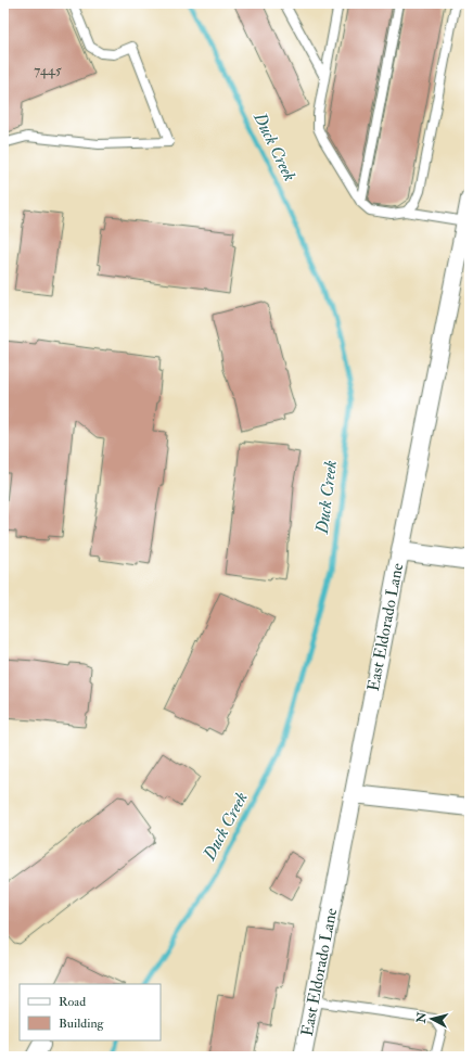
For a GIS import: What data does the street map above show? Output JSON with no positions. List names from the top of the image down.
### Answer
{
  "streets": {
    "street": ["East Eldorado Lane"]
  },
  "water": ["Duck Creek"],
  "house_numbers": ["7445"],
  "legend": ["Road", "Building"],
  "north": "left"
}
